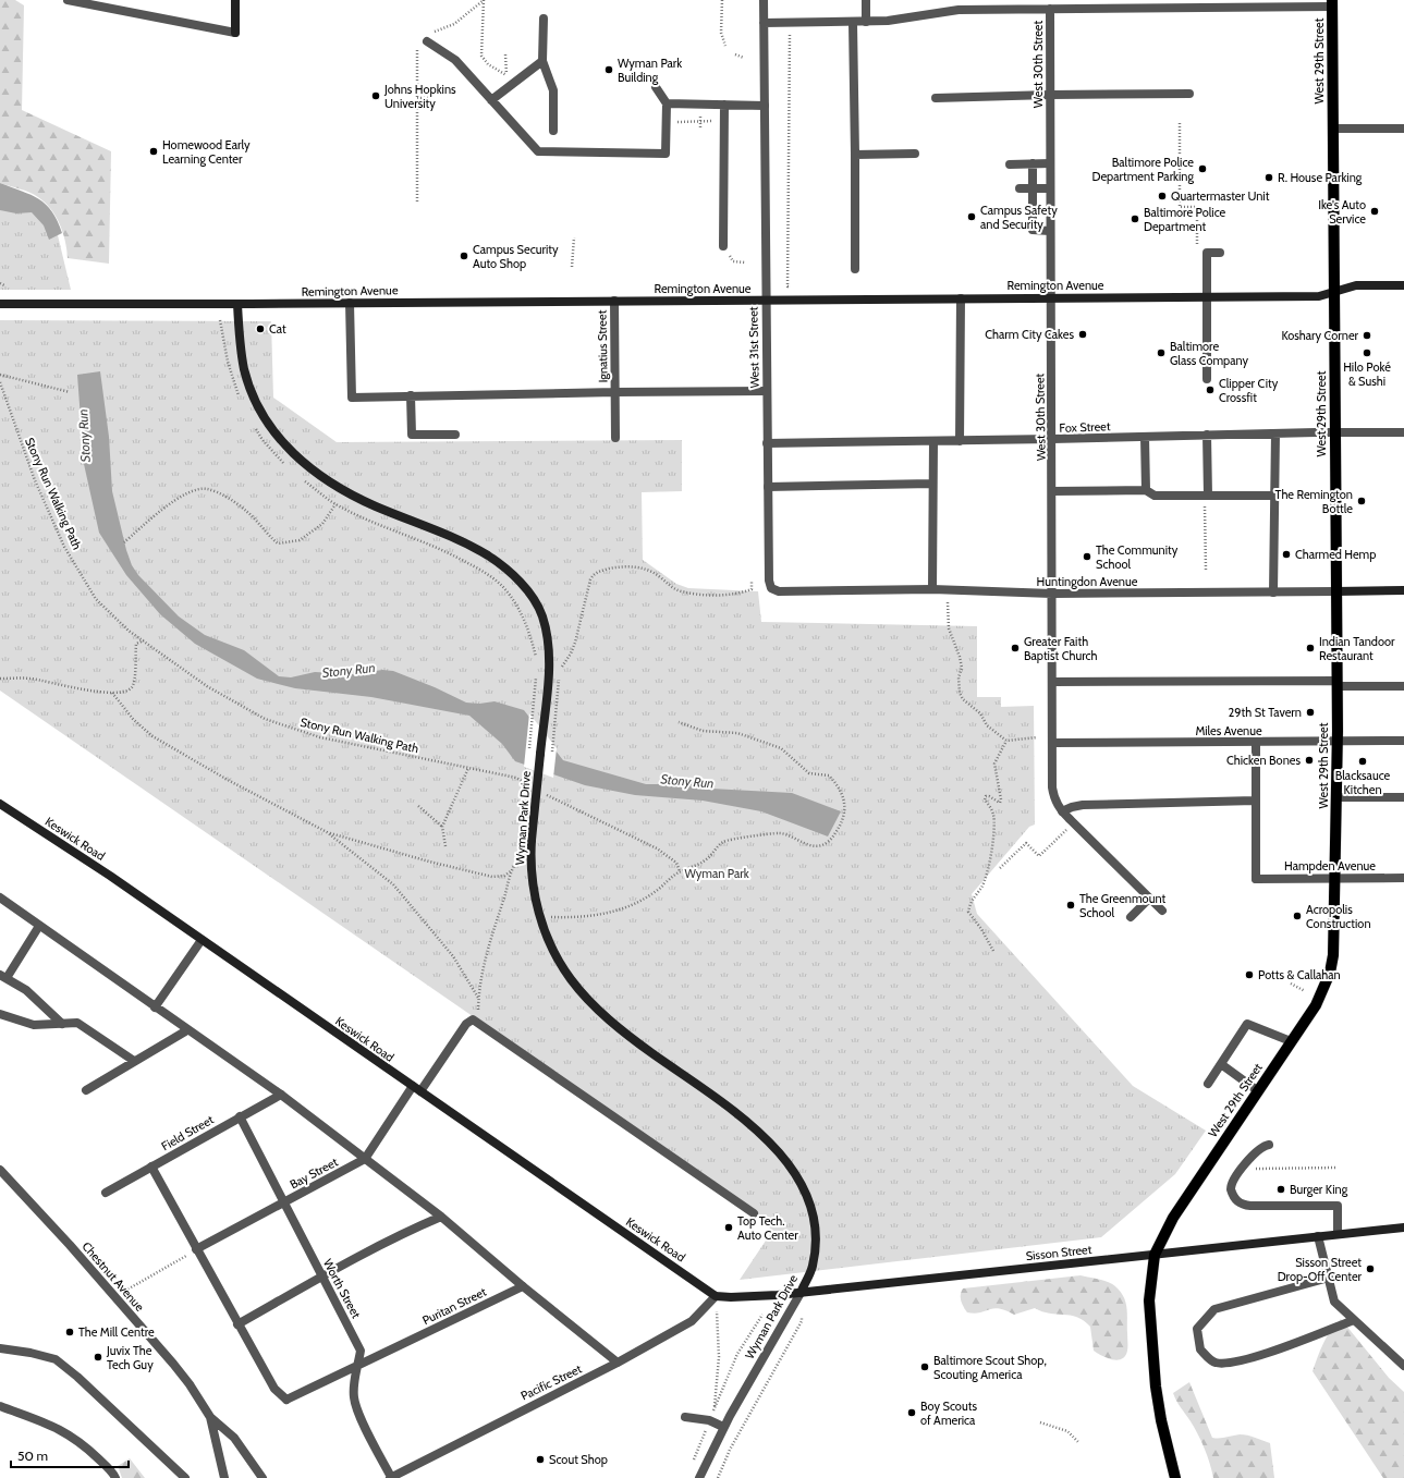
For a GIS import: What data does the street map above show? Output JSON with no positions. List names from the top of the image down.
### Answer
{
  "streets": {
    "main road": ["West 29th Street"],
    "street": [
      "West 30th Street",
      "Remington Avenue",
      "Ignatius Street",
      "West 31st Street",
      "Fox Street",
      "Huntingdon Avenue",
      "Miles Avenue",
      "Wyman Park Drive",
      "Keswick Road",
      "Hampden Avenue",
      "Field Street",
      "Bay Street",
      "Sisson Street",
      "Chestnut Avenue",
      "Worth Street",
      "Puritan Street",
      "Pacific Street"
    ],
    "path": ["Stony Run Walking Path"]
  },
  "crossings": [
    ["West 29th Street", "Remington Avenue"],
    ["West 29th Street", "Fox Street"],
    ["West 29th Street", "Huntingdon Avenue"],
    ["West 29th Street", "Miles Avenue"],
    ["West 29th Street", "Hampden Avenue"],
    ["West 29th Street", "Sisson Street"],
    ["West 30th Street", "Remington Avenue"],
    ["West 30th Street", "Fox Street"],
    ["West 30th Street", "Huntingdon Avenue"],
    ["West 30th Street", "Miles Avenue"],
    ["Remington Avenue", "Ignatius Street"],
    ["Remington Avenue", "West 31st Street"],
    ["Remington Avenue", "Wyman Park Drive"],
    ["West 31st Street", "Fox Street"],
    ["West 31st Street", "Huntingdon Avenue"],
    ["Wyman Park Drive", "Sisson Street"],
    ["Keswick Road", "Bay Street"],
    ["Keswick Road", "Sisson Street"],
    ["Keswick Road", "Pacific Street"],
    ["Field Street", "Worth Street"],
    ["Bay Street", "Worth Street"],
    ["Sisson Street", "Pacific Street"],
    ["Worth Street", "Puritan Street"],
    ["Worth Street", "Pacific Street"]
  ],
  "water": ["Stony Run"],
  "parks": ["Wyman Park"],
  "places": [
    "Wyman Park Building",
    "Johns Hopkins University",
    "Homewood Early Learning Center",
    "Baltimore Police Department Parking",
    "R. House Parking",
    "Quartermaster Unit",
    "Ike's Auto Service",
    "Campus Safety and Security",
    "Baltimore Police Department",
    "Campus Security Auto Shop",
    "Cat",
    "Charm City Cakes",
    "Koshary Corner",
    "Baltimore Glass Company",
    "Hilo Poké & Sushi",
    "Clipper City Crossfit",
    "The Remington Bottle",
    "Charmed Hemp",
    "The Community School",
    "Greater Faith Baptist Church",
    "Indian Tandoor Restaurant",
    "29th St Tavern",
    "Chicken Bones",
    "Blacksauce Kitchen",
    "The Greenmount School",
    "Acropolis Construction",
    "Potts & Callahan",
    "Burger King",
    "Top Tech. Auto Center",
    "Sisson Street Drop-Off Center",
    "The Mill Centre",
    "Juvix The Tech Guy",
    "Baltimore Scout Shop, Scouting America",
    "Boy Scouts of America",
    "Scout Shop"
  ],
  "scale_bar": "50 m"
}
